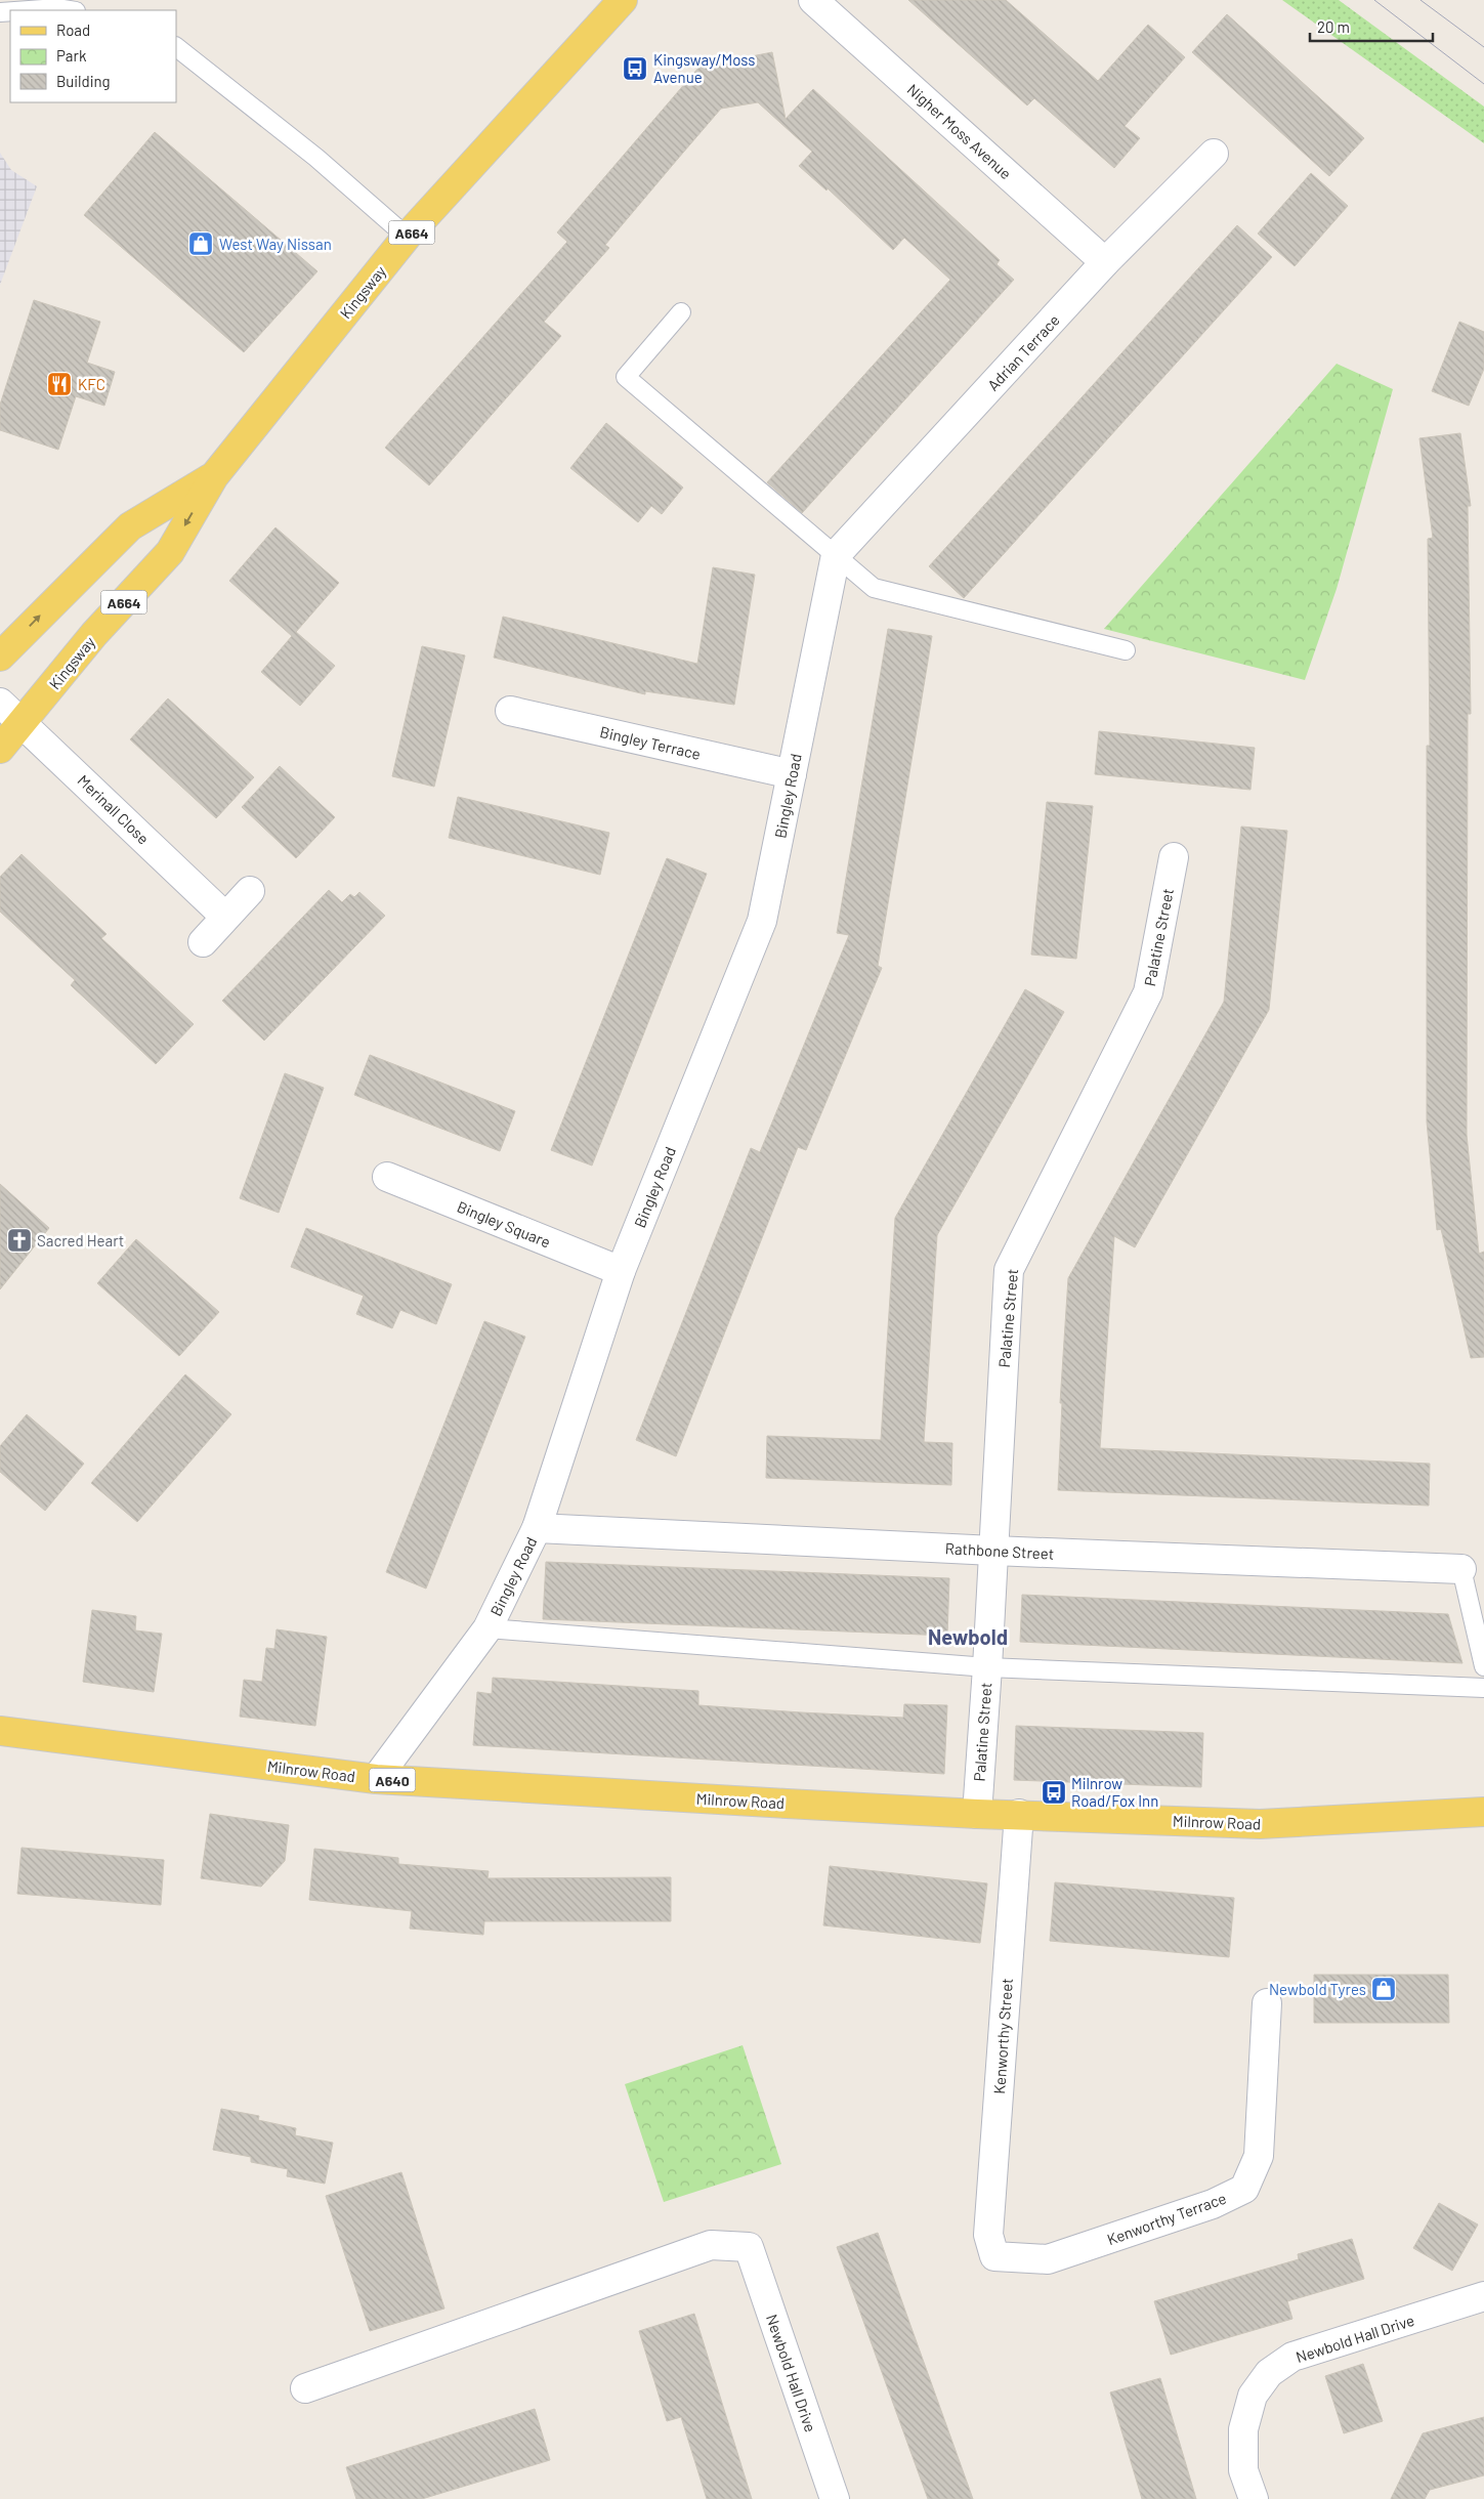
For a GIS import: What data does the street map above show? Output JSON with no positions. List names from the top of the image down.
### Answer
{
  "streets": {
    "main road": [
      "A664",
      "Kingsway",
      "Milnrow Road",
      "A640"
    ],
    "street": [
      "Nigher Moss Avenue",
      "Adrian Terrace",
      "Bingley Terrace",
      "Bingley Road",
      "Merinall Close",
      "Palatine Street",
      "Bingley Square",
      "Rathbone Street",
      "Kenworthy Street",
      "Kenworthy Terrace",
      "Newbold Hall Drive"
    ]
  },
  "crossings": [
    ["Nigher Moss Avenue", "Adrian Terrace"],
    ["Kingsway", "Merinall Close"],
    ["Adrian Terrace", "Bingley Road"],
    ["Bingley Terrace", "Bingley Road"],
    ["Bingley Road", "Bingley Square"],
    ["Bingley Road", "Rathbone Street"],
    ["Bingley Road", "Milnrow Road"],
    ["Palatine Street", "Rathbone Street"],
    ["Palatine Street", "Milnrow Road"],
    ["Milnrow Road", "Kenworthy Street"],
    ["Kenworthy Street", "Kenworthy Terrace"]
  ],
  "districts": ["Newbold"],
  "places": {
    "bus stop": ["Kingsway/Moss Avenue", "Milnrow Road/Fox Inn"],
    "shop": ["West Way Nissan", "Newbold Tyres"],
    "restaurant": ["KFC"],
    "church": ["Sacred Heart"]
  },
  "legend": ["Road", "Park", "Building"],
  "scale_bar": "20 m"
}
